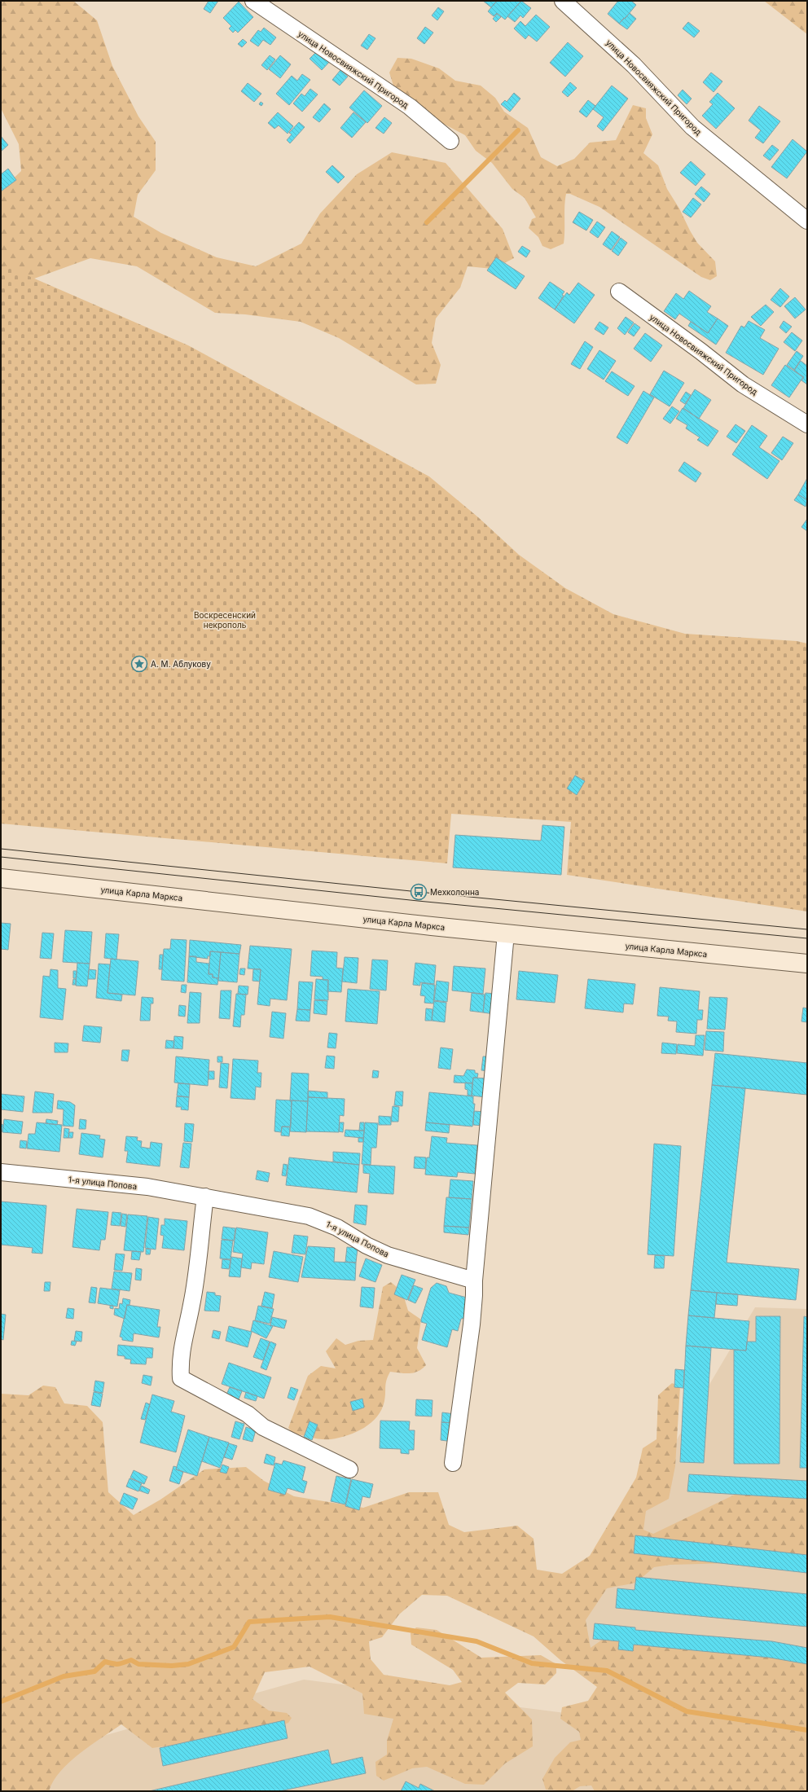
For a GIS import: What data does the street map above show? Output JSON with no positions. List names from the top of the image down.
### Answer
{
  "streets": {
    "main road": ["улица Карла Маркса"],
    "street": ["улица Новосвияжский Пригород", "1-я улица Попова"]
  },
  "parks": ["Воскресенский некрополь"],
  "places": {
    "place": ["А. М. Аблукову"],
    "bus stop": ["Мехколонна"]
  }
}
